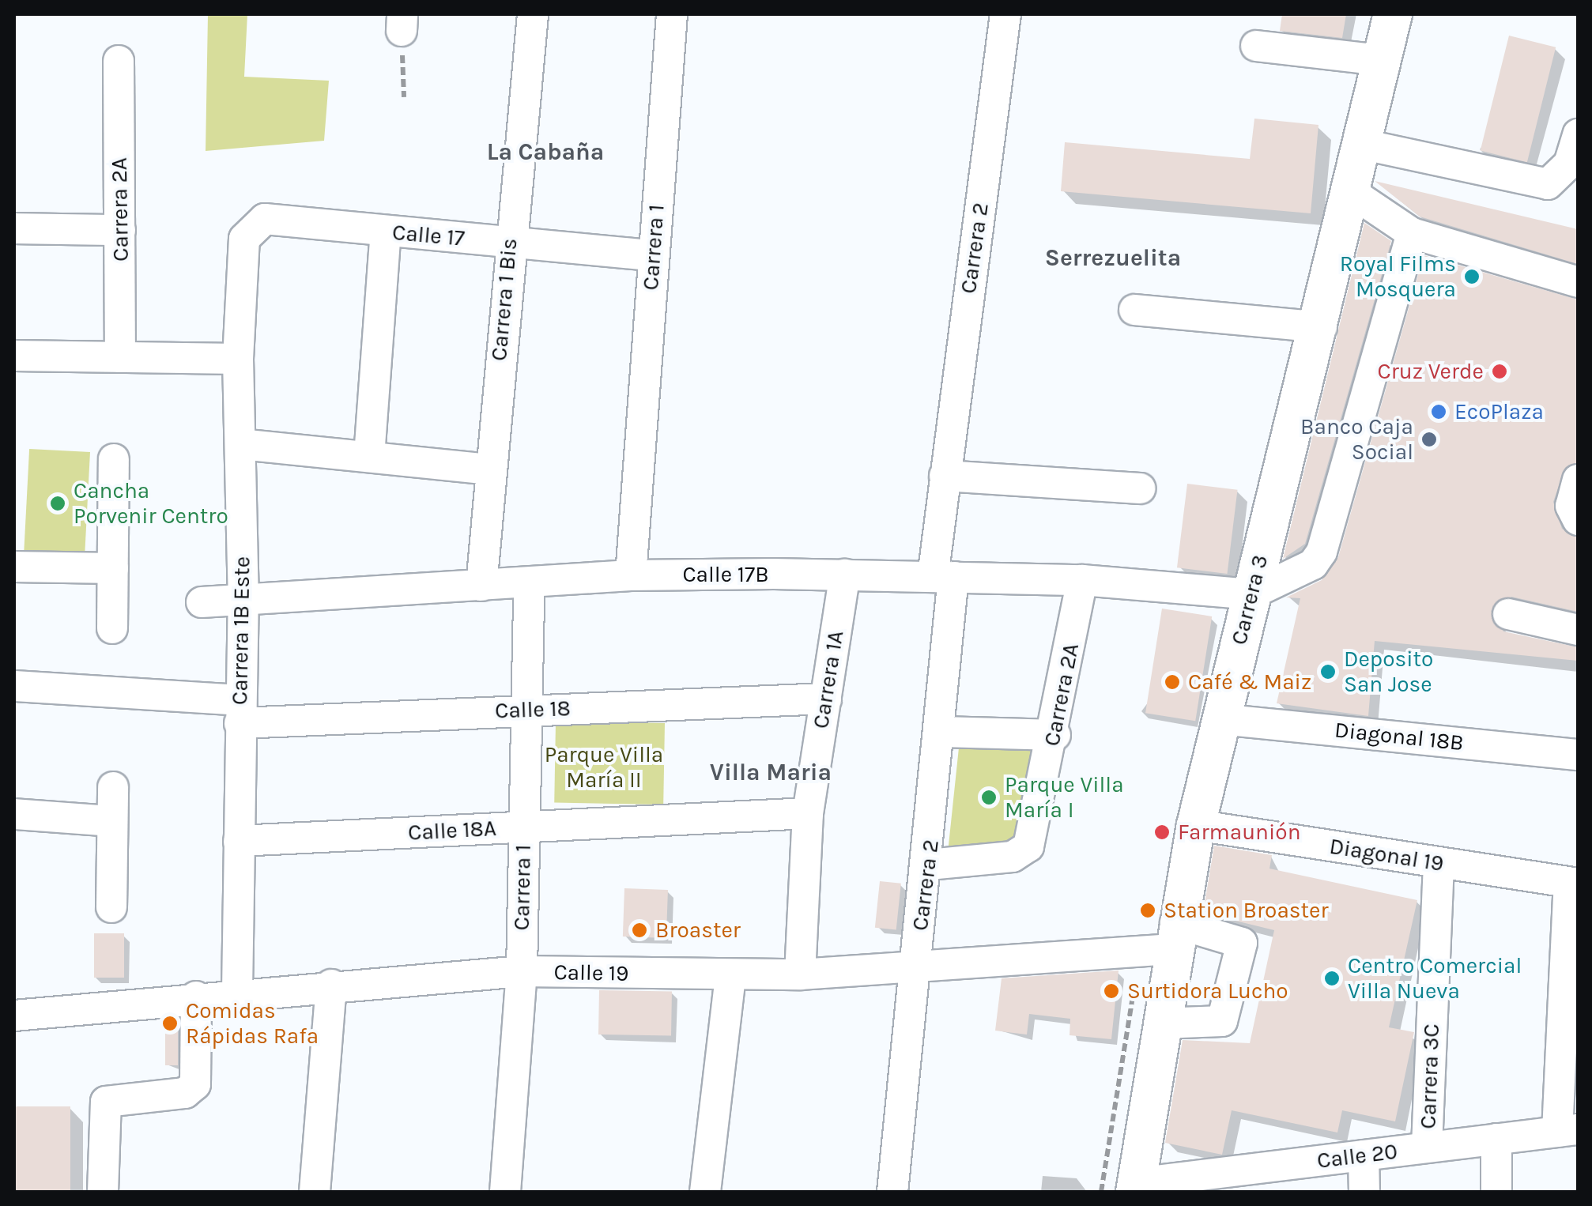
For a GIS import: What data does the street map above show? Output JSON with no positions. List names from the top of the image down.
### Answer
{
  "streets": {
    "main road": ["Carrera 3"],
    "street": [
      "Carrera 2A",
      "Calle 17",
      "Carrera 1",
      "Carrera 2",
      "Carrera 1 Bis",
      "Calle 17B",
      "Carrera 1B Este",
      "Carrera 1A",
      "Calle 18",
      "Diagonal 18B",
      "Calle 18A",
      "Diagonal 19",
      "Calle 19",
      "Carrera 3C",
      "Calle 20"
    ]
  },
  "crossings": [
    ["Carrera 2A", "Carrera 2"],
    ["Carrera 2A", "Calle 17B"],
    ["Calle 17", "Carrera 1"],
    ["Calle 17", "Carrera 1 Bis"],
    ["Calle 17", "Carrera 1B Este"],
    ["Carrera 1", "Calle 17B"],
    ["Carrera 1", "Calle 18"],
    ["Carrera 1", "Calle 18A"],
    ["Carrera 1", "Calle 19"],
    ["Carrera 2", "Calle 17B"],
    ["Carrera 2", "Calle 19"],
    ["Carrera 1 Bis", "Calle 17B"],
    ["Calle 17B", "Carrera 3"],
    ["Calle 17B", "Carrera 1B Este"],
    ["Calle 17B", "Carrera 1A"],
    ["Carrera 3", "Diagonal 18B"],
    ["Carrera 3", "Diagonal 19"],
    ["Carrera 3", "Calle 19"],
    ["Carrera 3", "Calle 20"],
    ["Carrera 1B Este", "Calle 18"],
    ["Carrera 1B Este", "Calle 18A"],
    ["Carrera 1B Este", "Calle 19"],
    ["Carrera 1A", "Calle 18"],
    ["Carrera 1A", "Calle 18A"],
    ["Carrera 1A", "Calle 19"],
    ["Diagonal 19", "Carrera 3C"],
    ["Carrera 3C", "Calle 20"]
  ],
  "districts": ["La Cabaña", "Serrezuelita", "Villa Maria"],
  "parks": ["Parque Villa María II"],
  "places": [
    "Royal Films Mosquera",
    "Cruz Verde",
    "EcoPlaza",
    "Banco Caja Social",
    "Cancha Porvenir Centro",
    "Deposito San Jose",
    "Café & Maiz",
    "Parque Villa María I",
    "Farmaunión",
    "Station Broaster",
    "Broaster",
    "Centro Comercial Villa Nueva",
    "Surtidora Lucho",
    "Comidas Rápidas Rafa"
  ]
}
